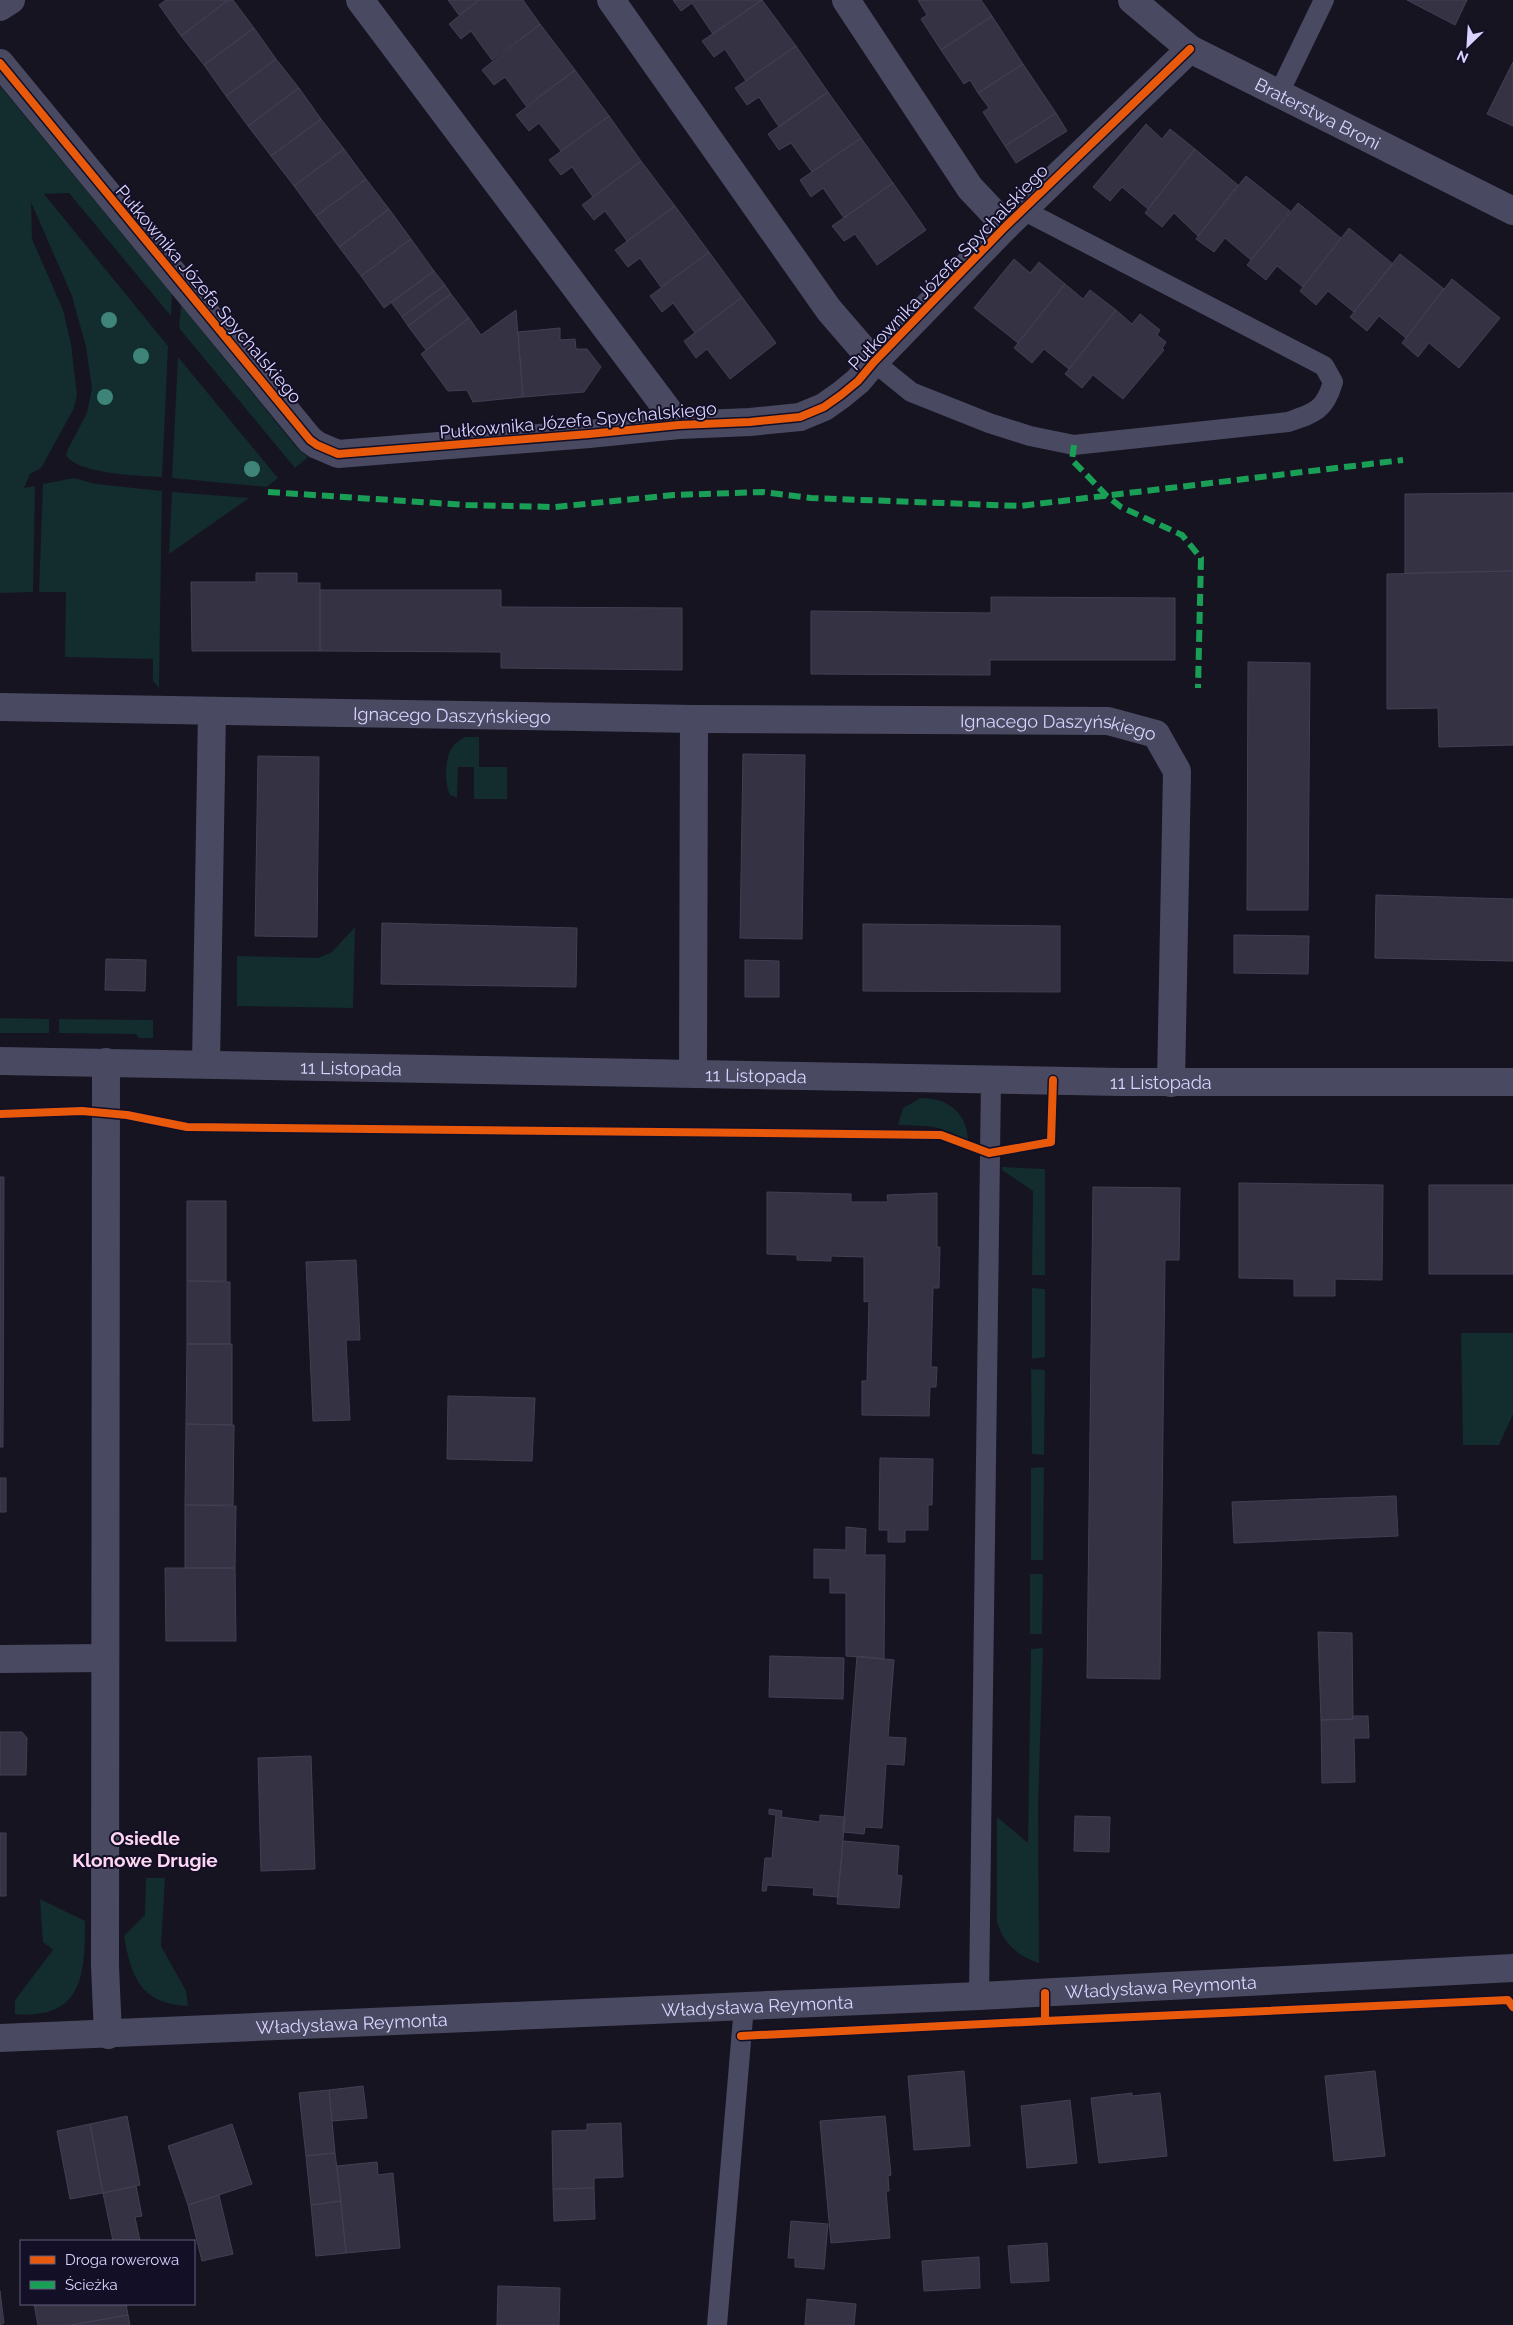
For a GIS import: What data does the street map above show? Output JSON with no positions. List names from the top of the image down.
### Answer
{
  "streets": {
    "street": [
      "Braterstwa Broni",
      "Pułkownika Józefa Spychalskiego",
      "Ignacego Daszyńskiego",
      "11 Listopada",
      "Władysława Reymonta"
    ]
  },
  "crossings": [
    ["Braterstwa Broni", "Pułkownika Józefa Spychalskiego"],
    ["Ignacego Daszyńskiego", "11 Listopada"]
  ],
  "districts": ["Osiedle Klonowe Drugie"],
  "legend": ["Droga rowerowa", "Ścieżka"],
  "north": "bottom left"
}
